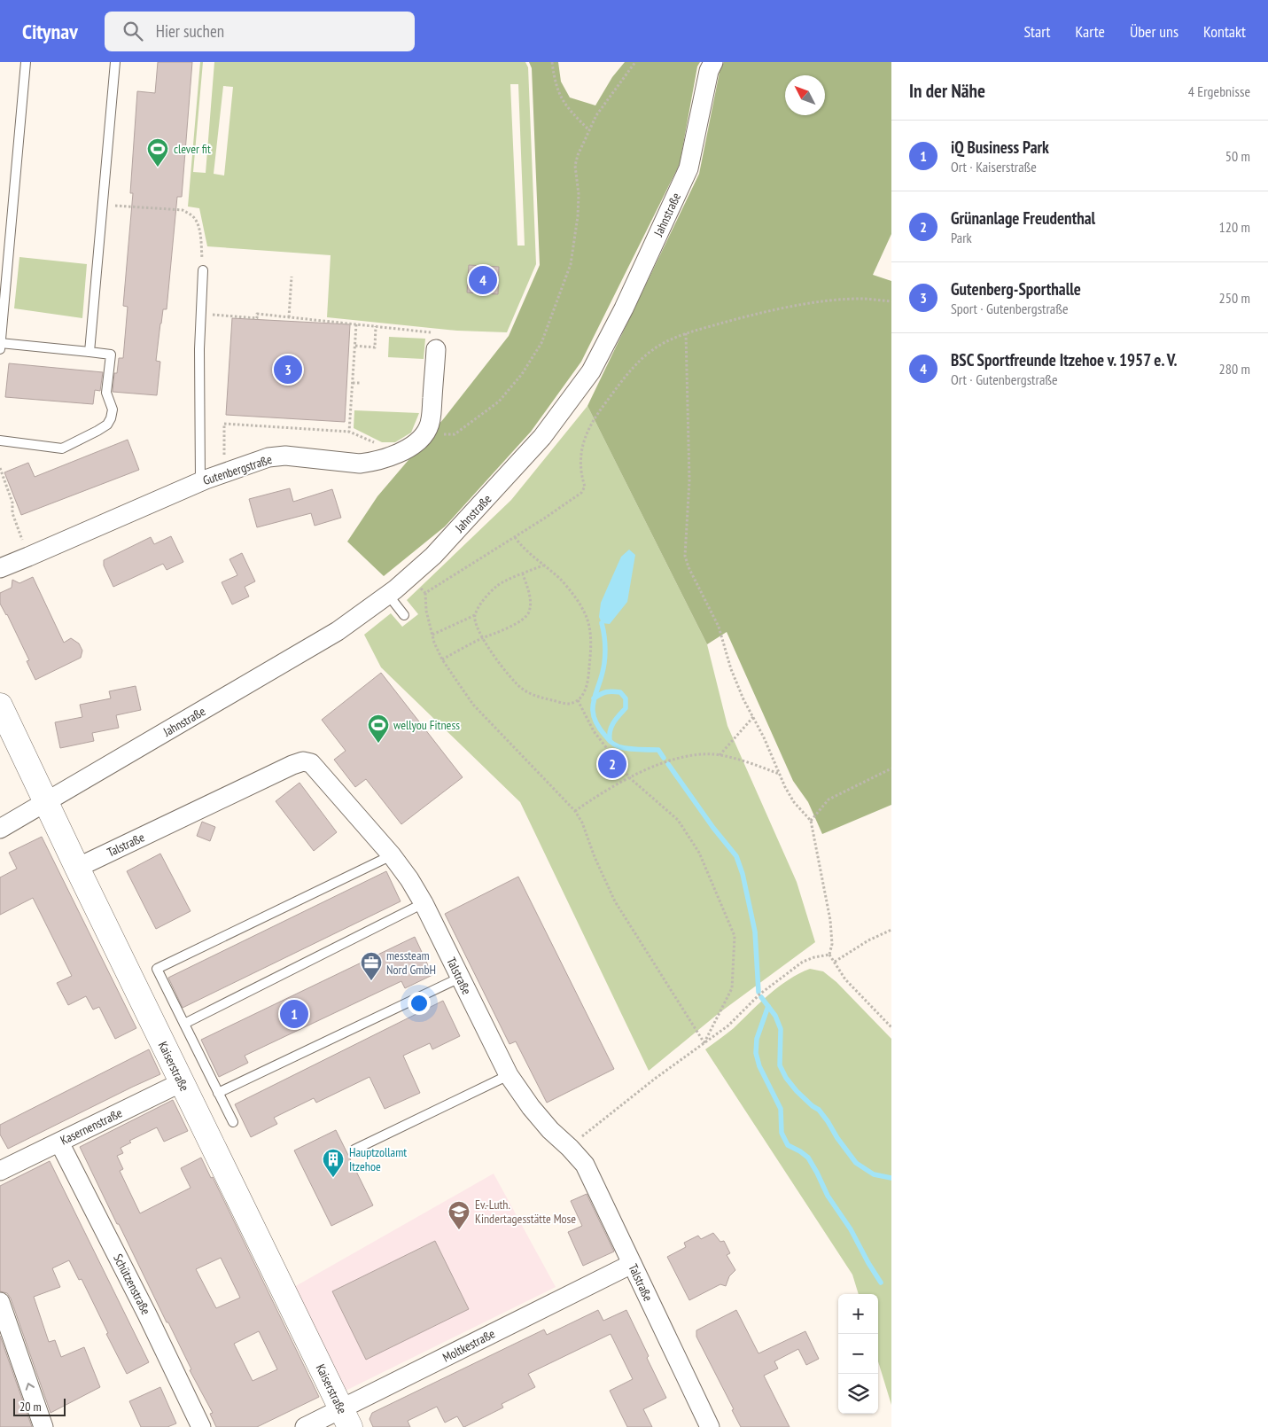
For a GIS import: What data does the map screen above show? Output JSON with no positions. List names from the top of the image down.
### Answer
{
  "streets": {
    "main road": ["Kaiserstraße"],
    "street": [
      "Jahnstraße",
      "Gutenbergstraße",
      "Talstraße",
      "Kasernenstraße",
      "Schützenstraße",
      "Moltkestraße"
    ]
  },
  "crossings": [
    ["Jahnstraße", "Kaiserstraße"],
    ["Talstraße", "Kaiserstraße"],
    ["Talstraße", "Moltkestraße"],
    ["Kaiserstraße", "Kasernenstraße"],
    ["Kaiserstraße", "Moltkestraße"],
    ["Kasernenstraße", "Schützenstraße"]
  ],
  "places": {
    "sports": ["clever fit", "wellyou Fitness"],
    "office": ["messteam Nord GmbH"],
    "building": ["Hauptzollamt Itzehoe"],
    "school or university": ["Ev.-Luth. Kindertagesstätte Mose"]
  },
  "scale_bar": "20 m",
  "north": "top left",
  "page": {
    "header": "Citynav",
    "search": "Hier suchen",
    "nav": [
      "Start",
      "Karte",
      "Über uns",
      "Kontakt"
    ],
    "heading": ["In der Nähe", "4 Ergebnisse"],
    "list": [
      {
        "mark": "1",
        "name": "iQ Business Park",
        "note": "Ort · Kaiserstraße",
        "value": "50 m"
      },
      {
        "mark": "2",
        "name": "Grünanlage Freudenthal",
        "note": "Park",
        "value": "120 m"
      },
      {
        "mark": "3",
        "name": "Gutenberg-Sporthalle",
        "note": "Sport · Gutenbergstraße",
        "value": "250 m"
      },
      {
        "mark": "4",
        "name": "BSC Sportfreunde Itzehoe v. 1957 e. V.",
        "note": "Ort · Gutenbergstraße",
        "value": "280 m"
      }
    ],
    "pins": [
      "4",
      "3",
      "2",
      "1"
    ],
    "map_buttons": ["+", "−"],
    "scale": "20 m"
  }
}
